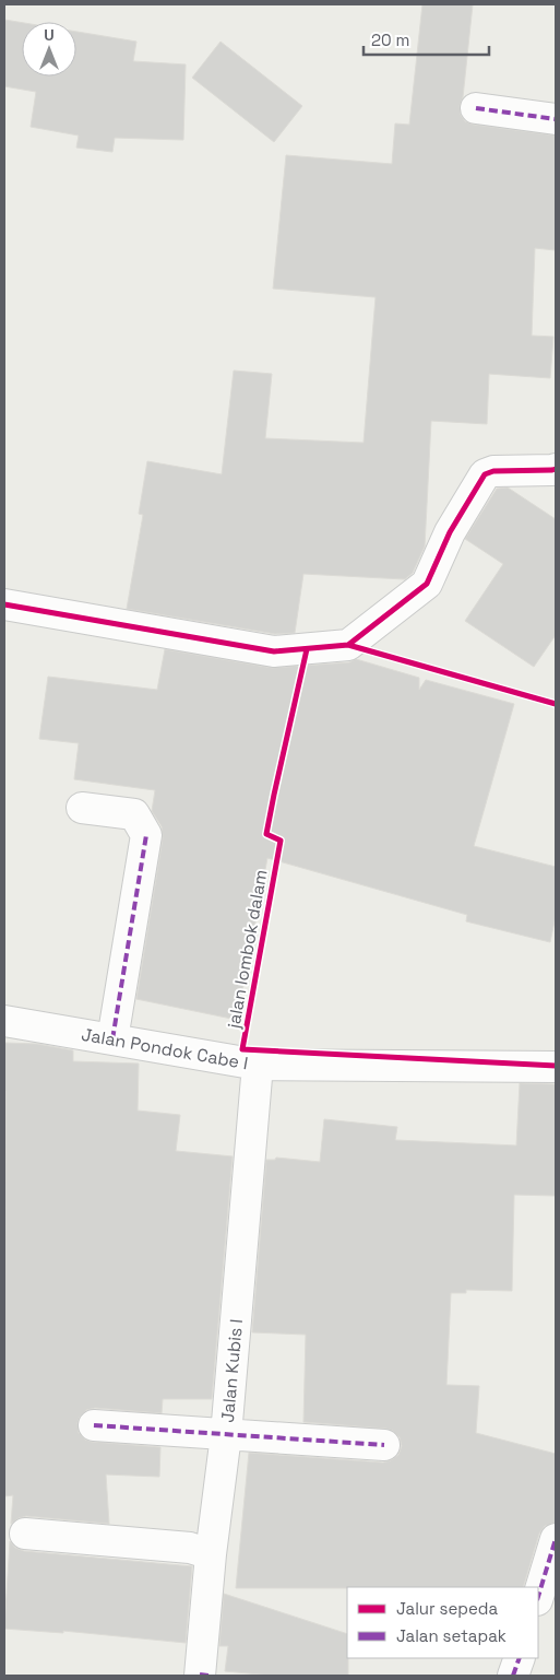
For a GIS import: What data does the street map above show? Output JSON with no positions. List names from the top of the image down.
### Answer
{
  "streets": {
    "street": ["Jalan Pondok Cabe I", "Jalan Kubis I"],
    "cycle path": ["jalan lombok dalam"]
  },
  "crossings": [
    ["Jalan Pondok Cabe I", "Jalan Kubis I"]
  ],
  "legend": ["Jalur sepeda", "Jalan setapak"],
  "scale_bar": "20 m",
  "north": "top"
}
